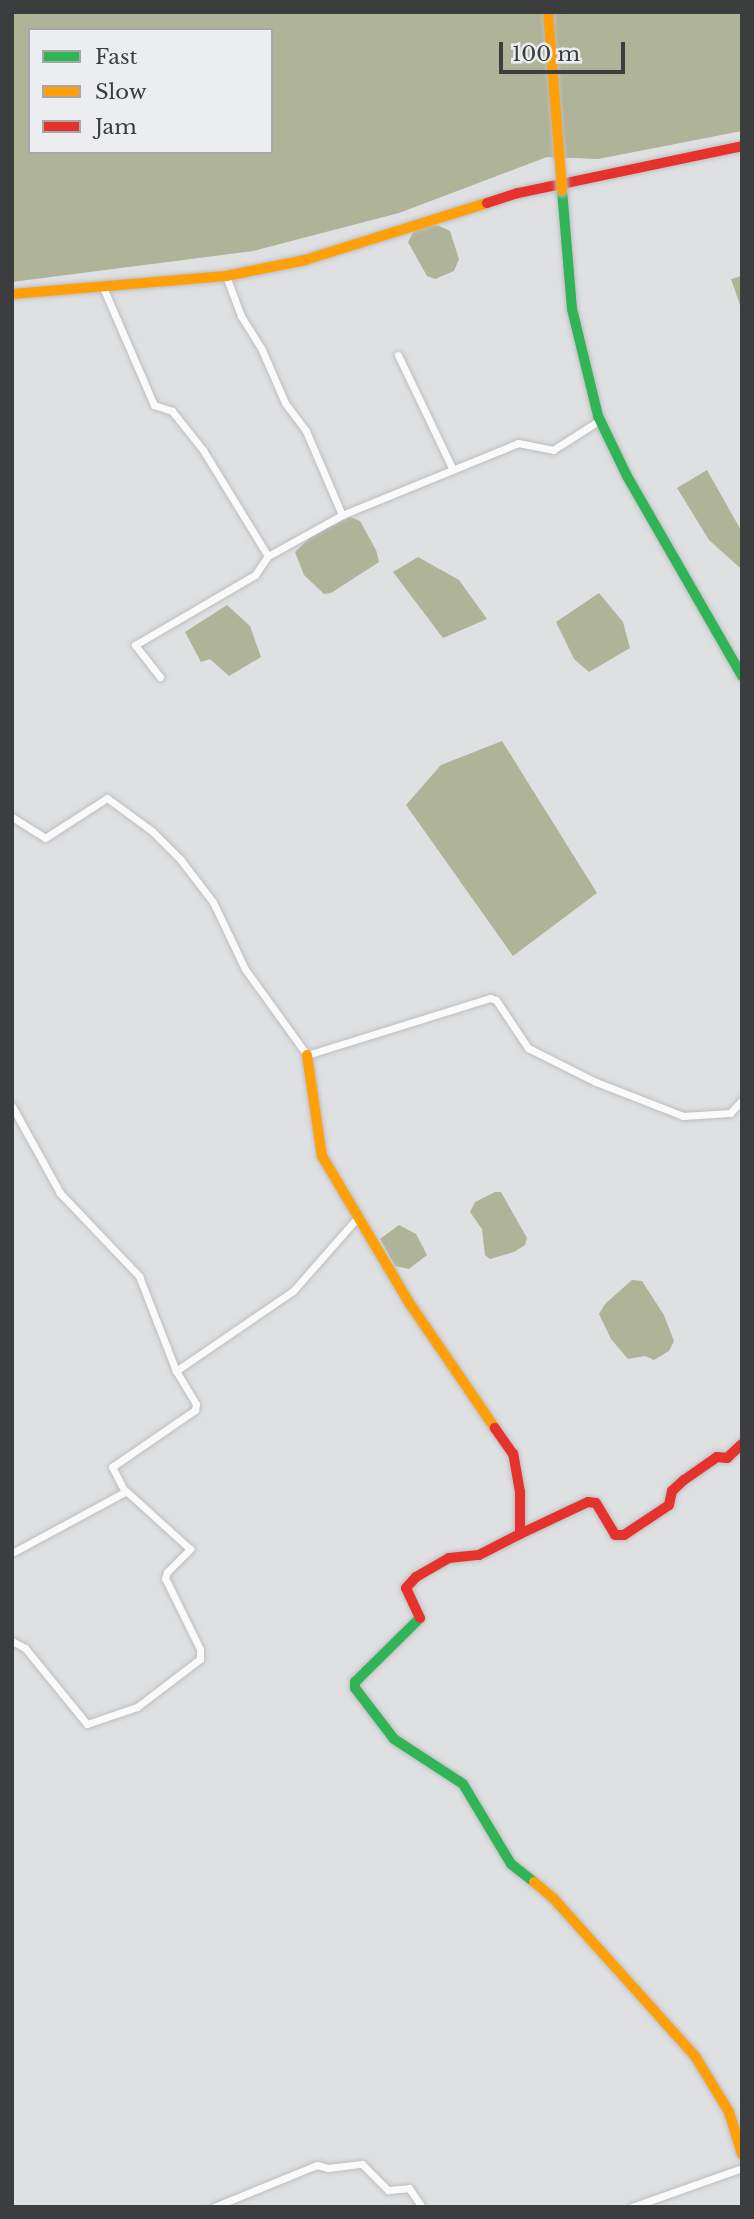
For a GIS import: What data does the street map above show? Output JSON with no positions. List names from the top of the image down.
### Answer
{
  "legend": ["Fast", "Slow", "Jam"],
  "scale_bar": "100 m"
}
